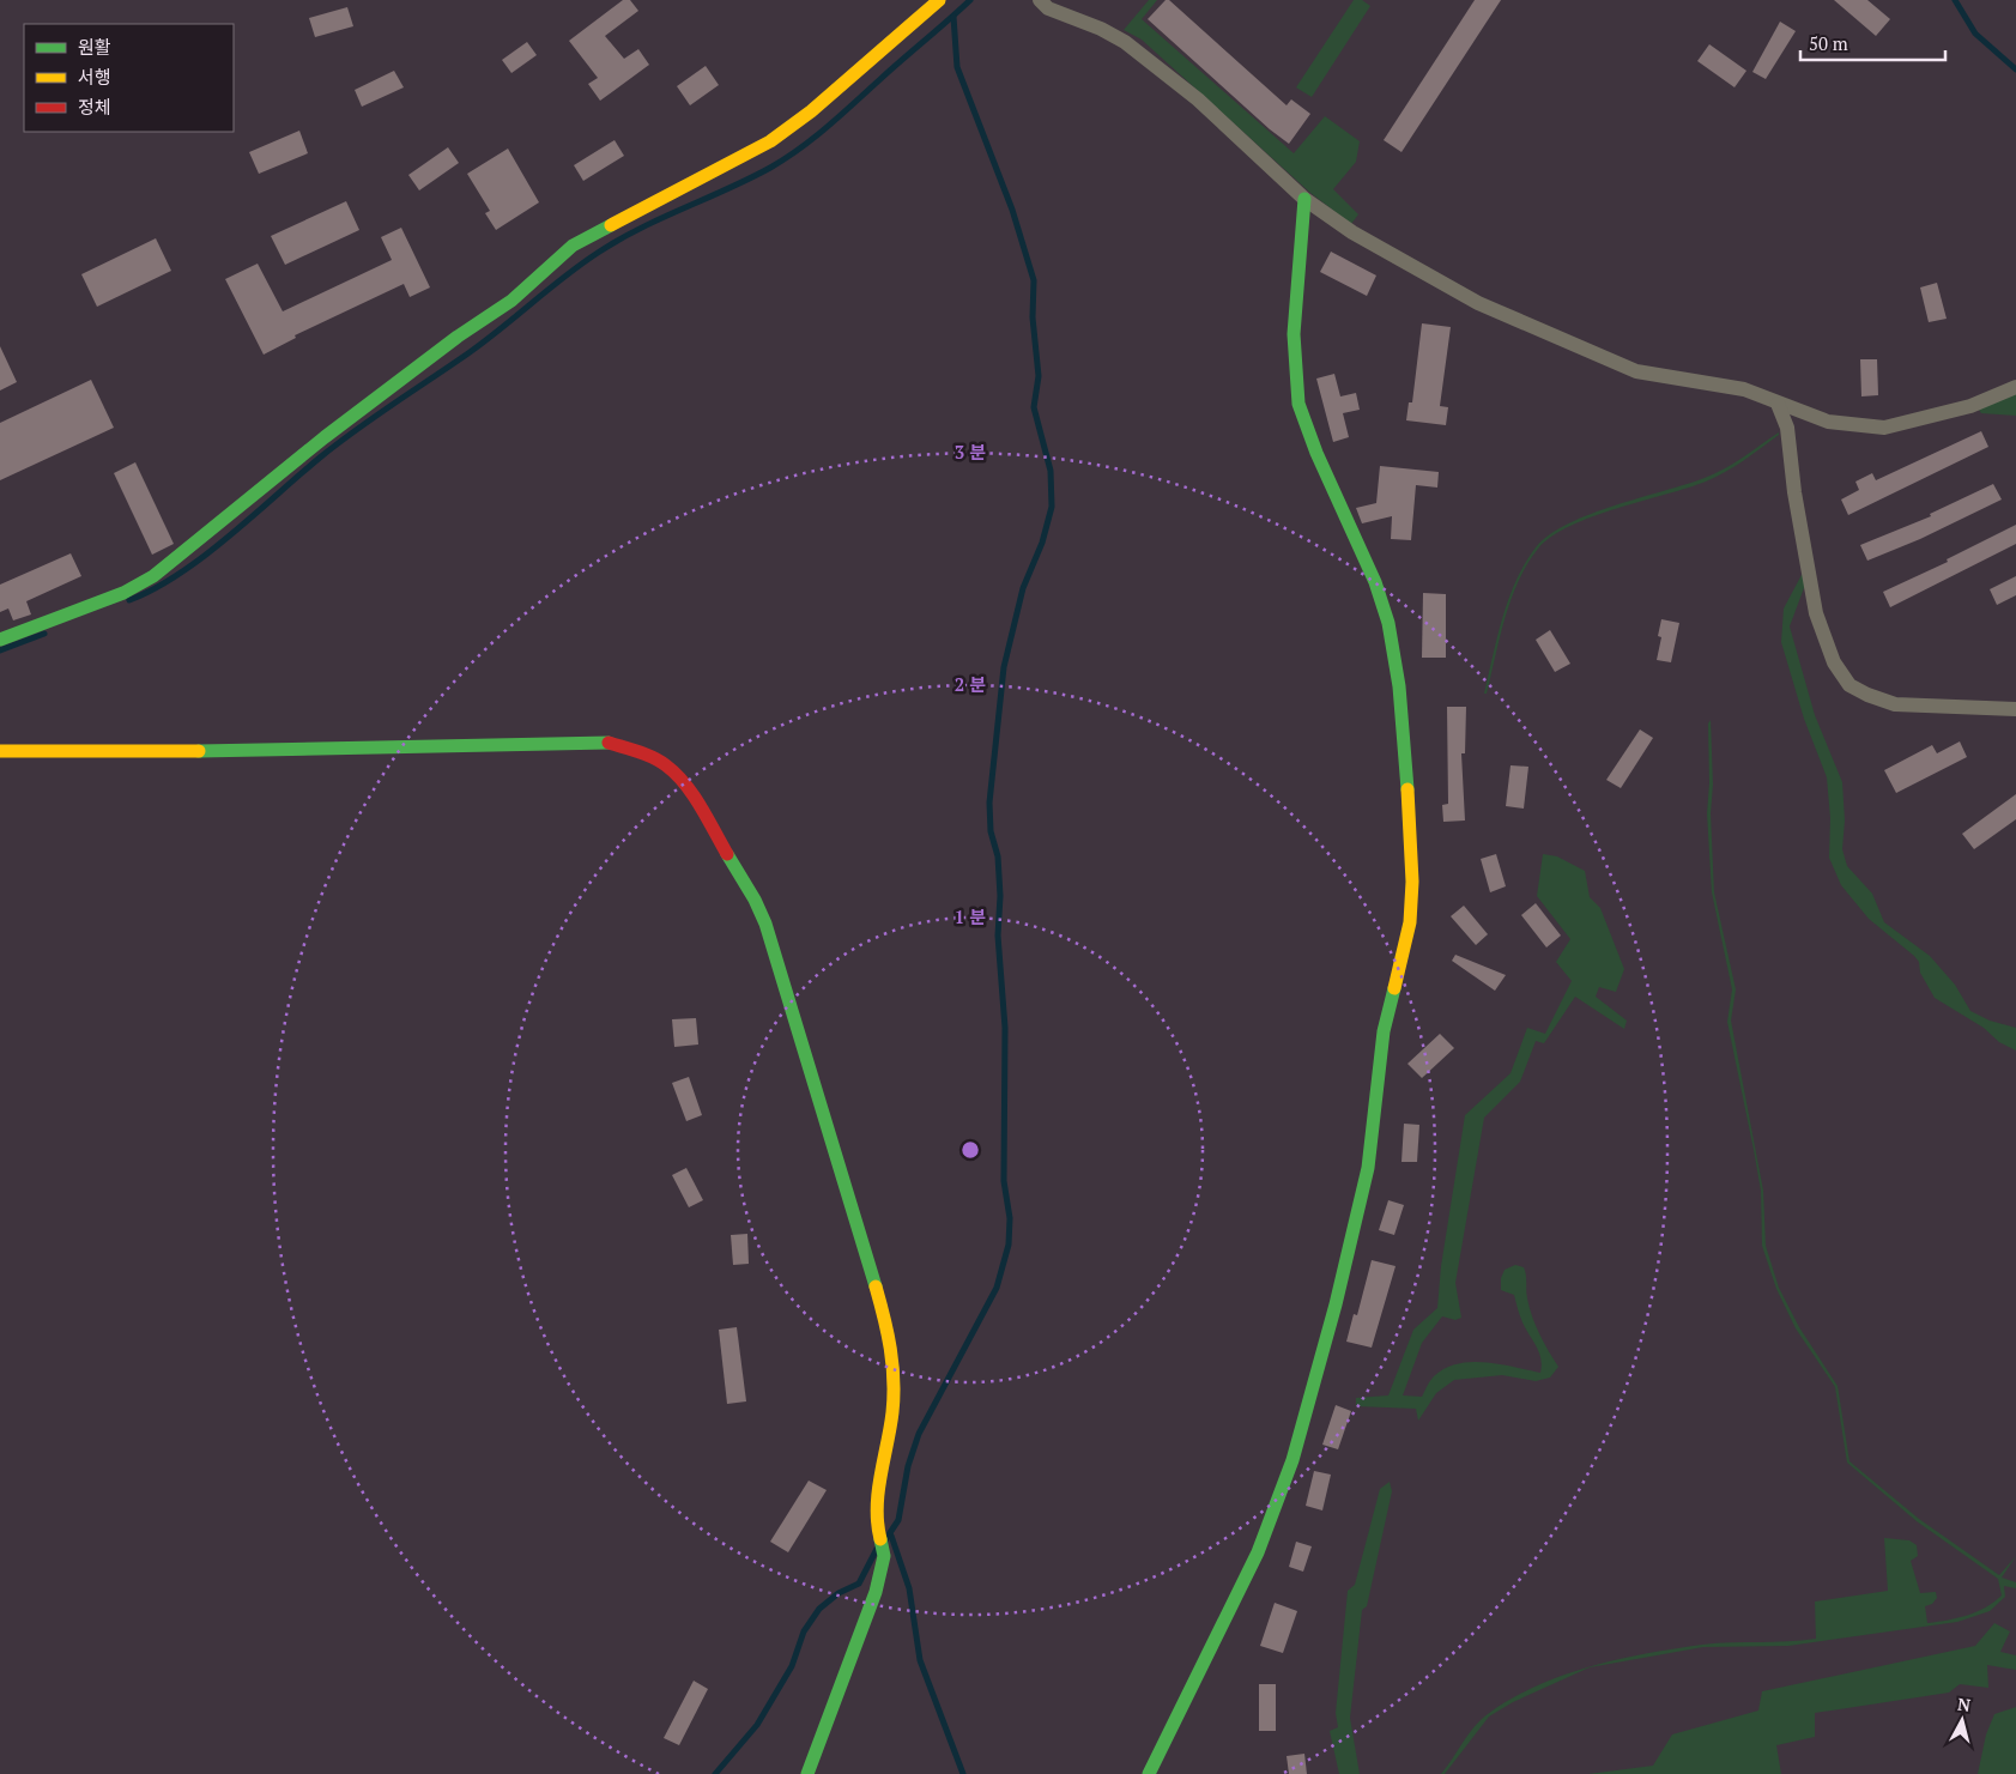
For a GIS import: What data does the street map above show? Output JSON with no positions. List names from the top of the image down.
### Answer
{
  "legend": ["원활", "서행", "정체"],
  "scale_bar": "50 m",
  "north": "top",
  "rings": ["3 분", "2 분", "1 분"]
}
